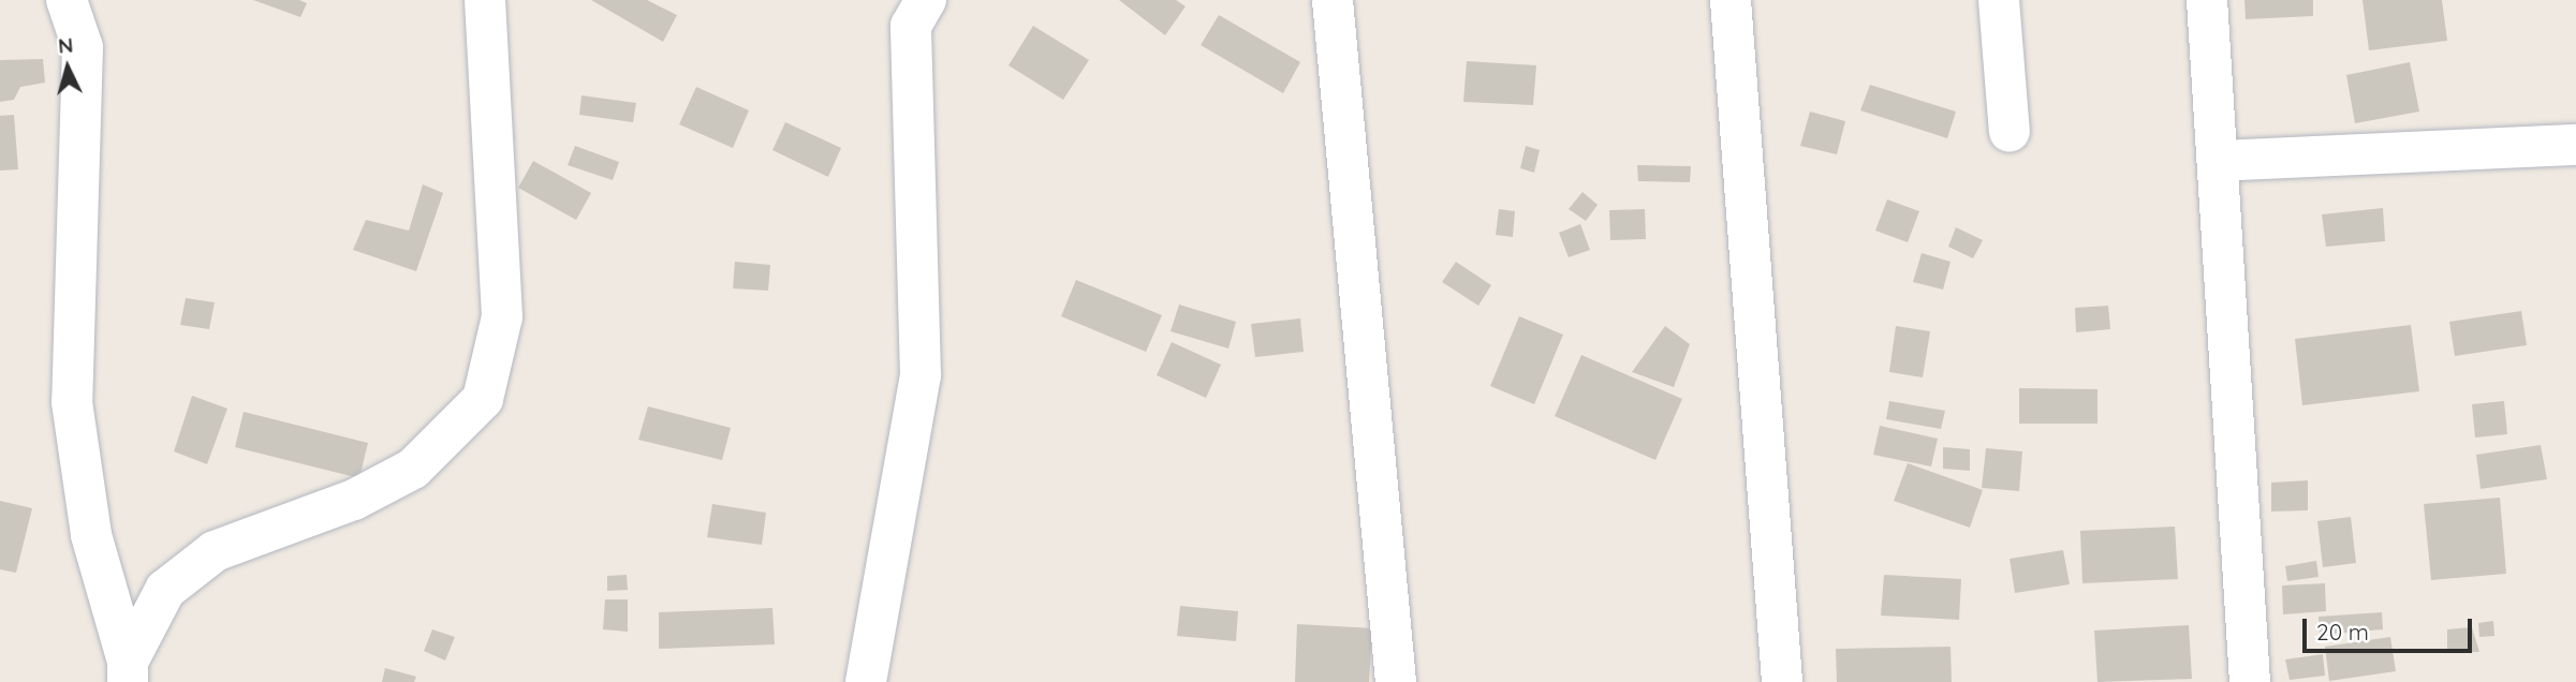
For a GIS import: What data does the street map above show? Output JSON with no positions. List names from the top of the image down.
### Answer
{
  "scale_bar": "20 m",
  "north": "top"
}
